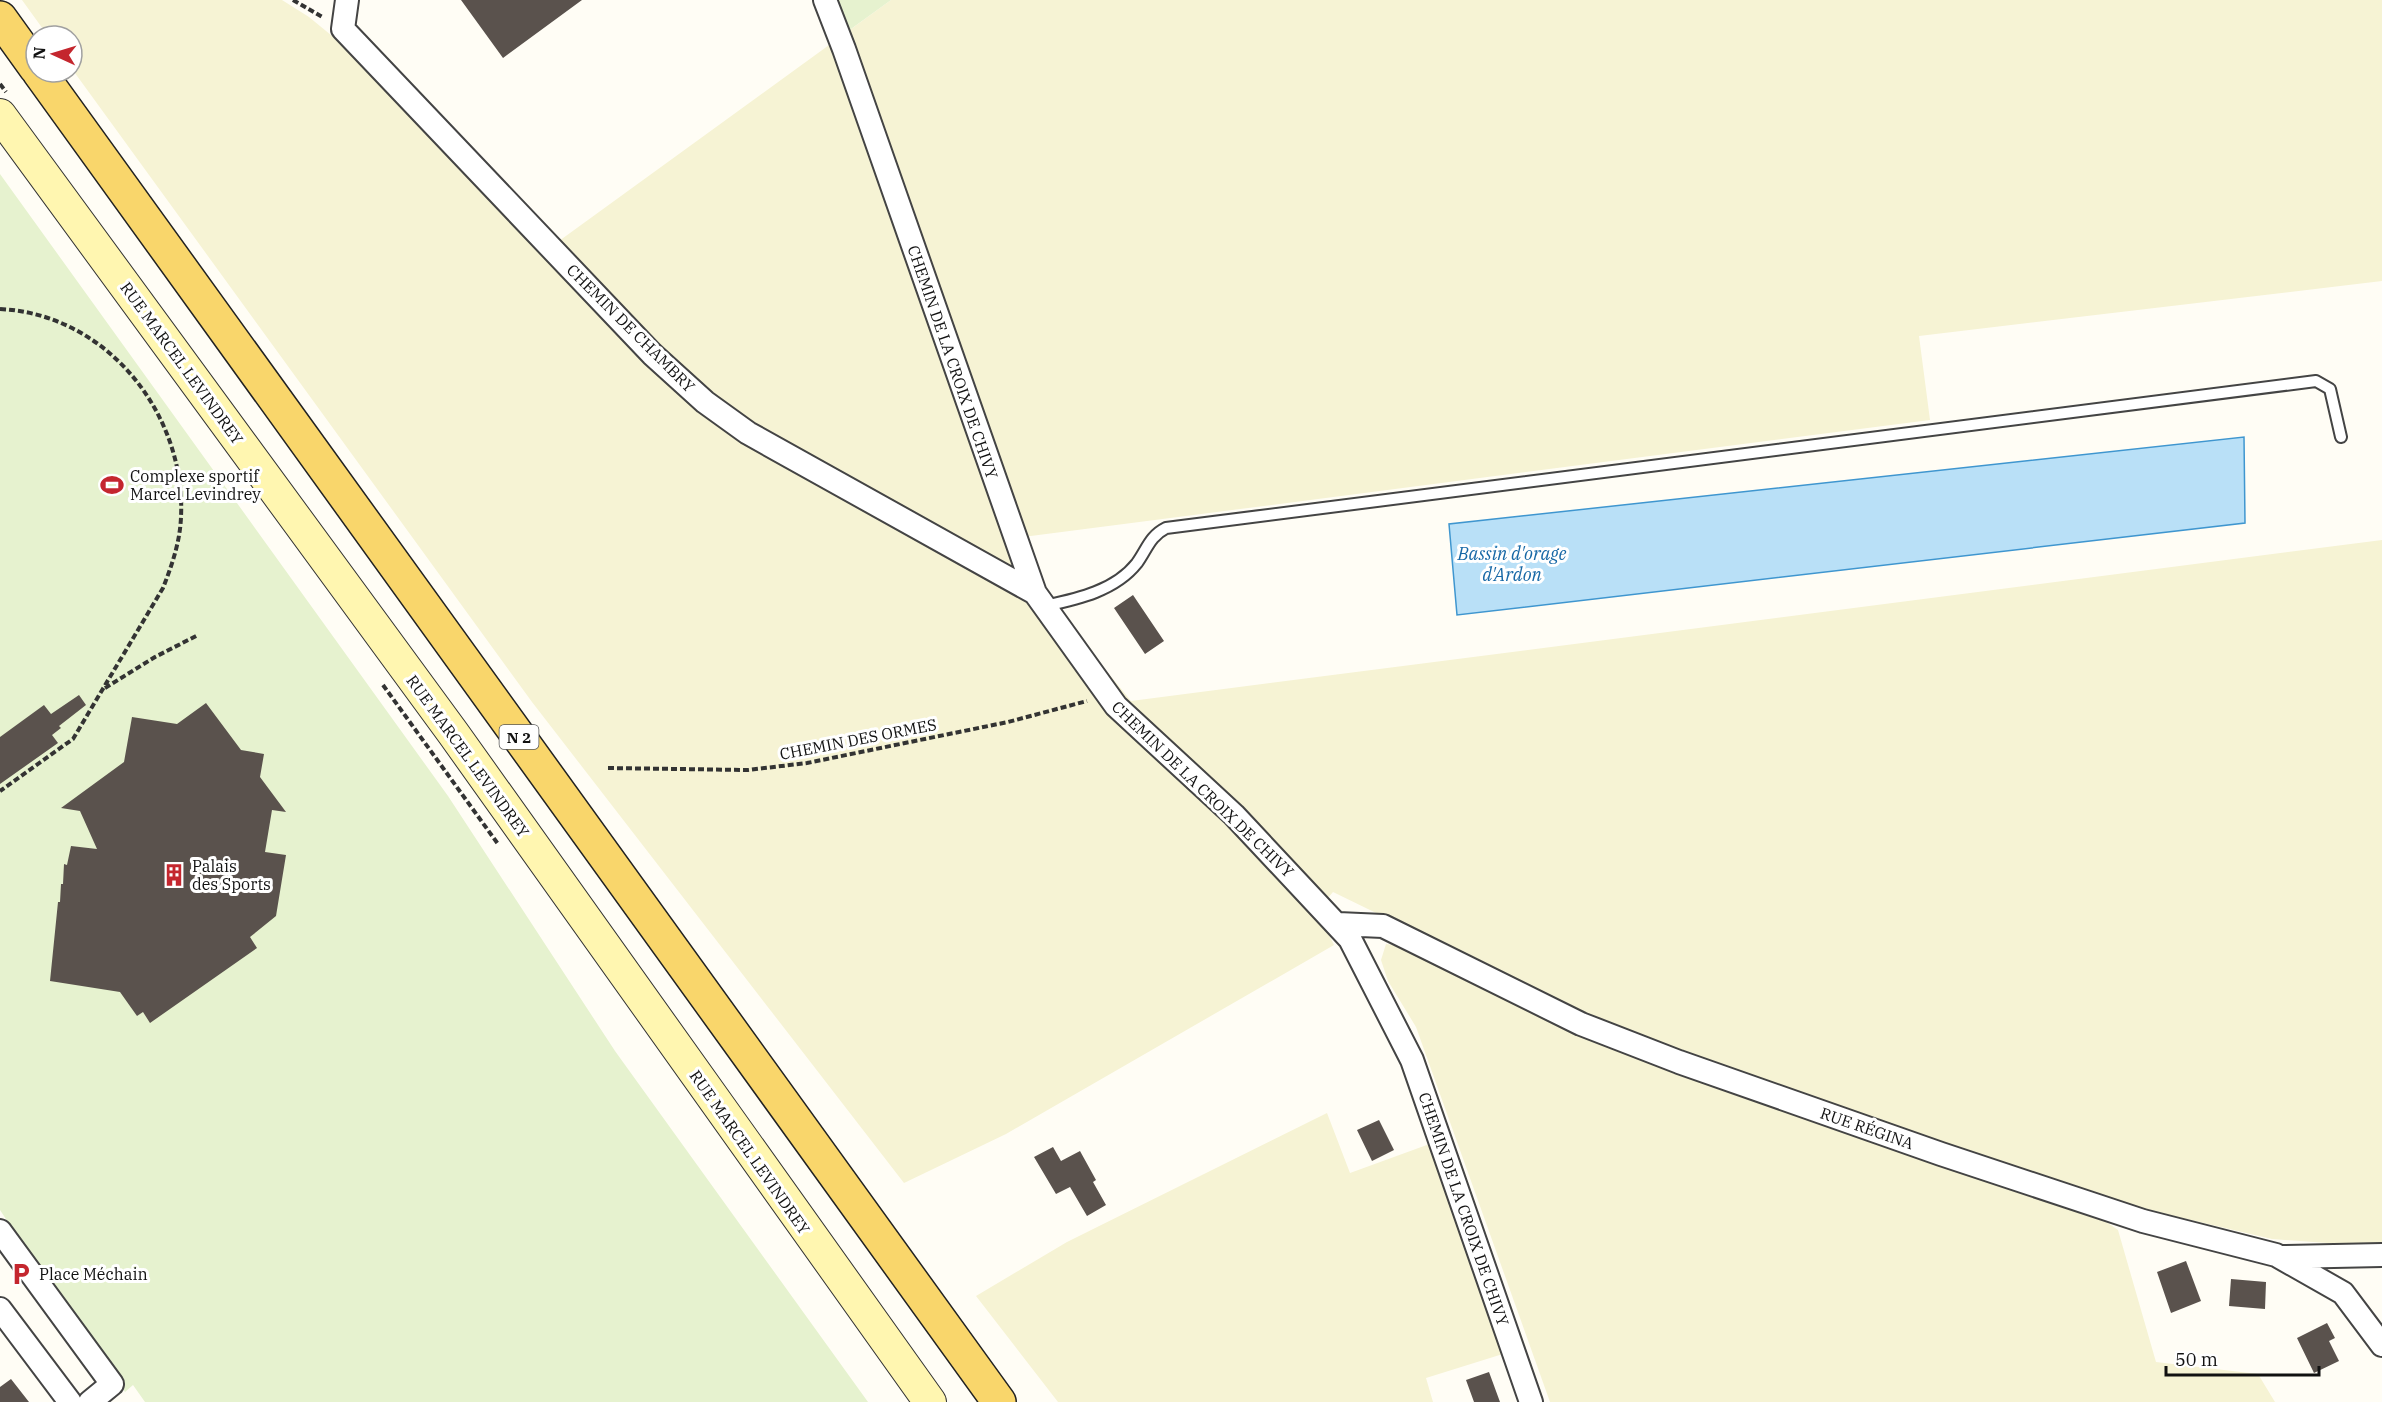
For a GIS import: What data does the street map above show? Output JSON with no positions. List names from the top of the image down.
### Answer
{
  "streets": {
    "main road": ["N 2"],
    "street": [
      "CHEMIN DE CHAMBRY",
      "CHEMIN DE LA CROIX DE CHIVY",
      "RUE MARCEL LEVINDREY",
      "RUE RÉGINA"
    ],
    "path": ["CHEMIN DES ORMES"]
  },
  "crossings": [
    ["CHEMIN DE CHAMBRY", "CHEMIN DE LA CROIX DE CHIVY"],
    ["CHEMIN DE LA CROIX DE CHIVY", "CHEMIN DES ORMES"],
    ["CHEMIN DE LA CROIX DE CHIVY", "RUE RÉGINA"]
  ],
  "water": ["Bassin d'orage d'Ardon"],
  "places": {
    "sports": ["Complexe sportif Marcel Levindrey"],
    "building": ["Palais des Sports"],
    "parking": ["Place Méchain"]
  },
  "scale_bar": "50 m",
  "north": "left"
}
